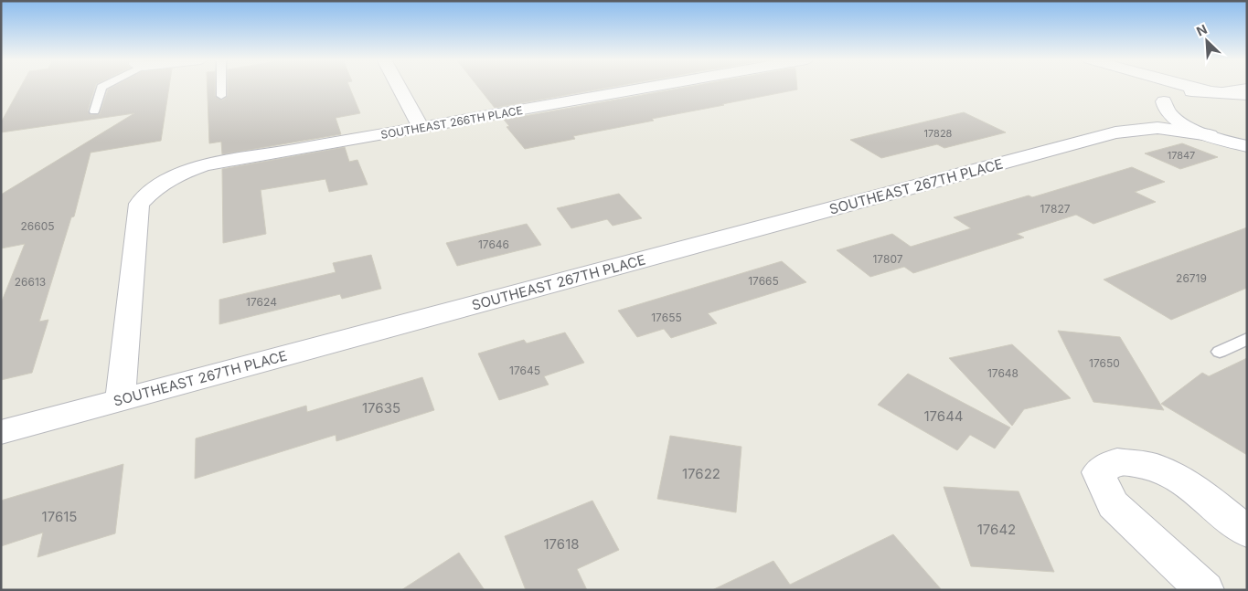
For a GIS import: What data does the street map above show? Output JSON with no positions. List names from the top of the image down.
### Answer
{
  "streets": {
    "street": ["SOUTHEAST 266TH PLACE", "SOUTHEAST 267TH PLACE"]
  },
  "crossings": [
    ["SOUTHEAST 266TH PLACE", "SOUTHEAST 267TH PLACE"]
  ],
  "house_numbers": [
    "17828",
    "17847",
    "17827",
    "26605",
    "17646",
    "17807",
    "26719",
    "17665",
    "26613",
    "17624",
    "17655",
    "17650",
    "17645",
    "17648",
    "17635",
    "17644",
    "17622",
    "17615",
    "17642",
    "17618"
  ],
  "north": "top left"
}
